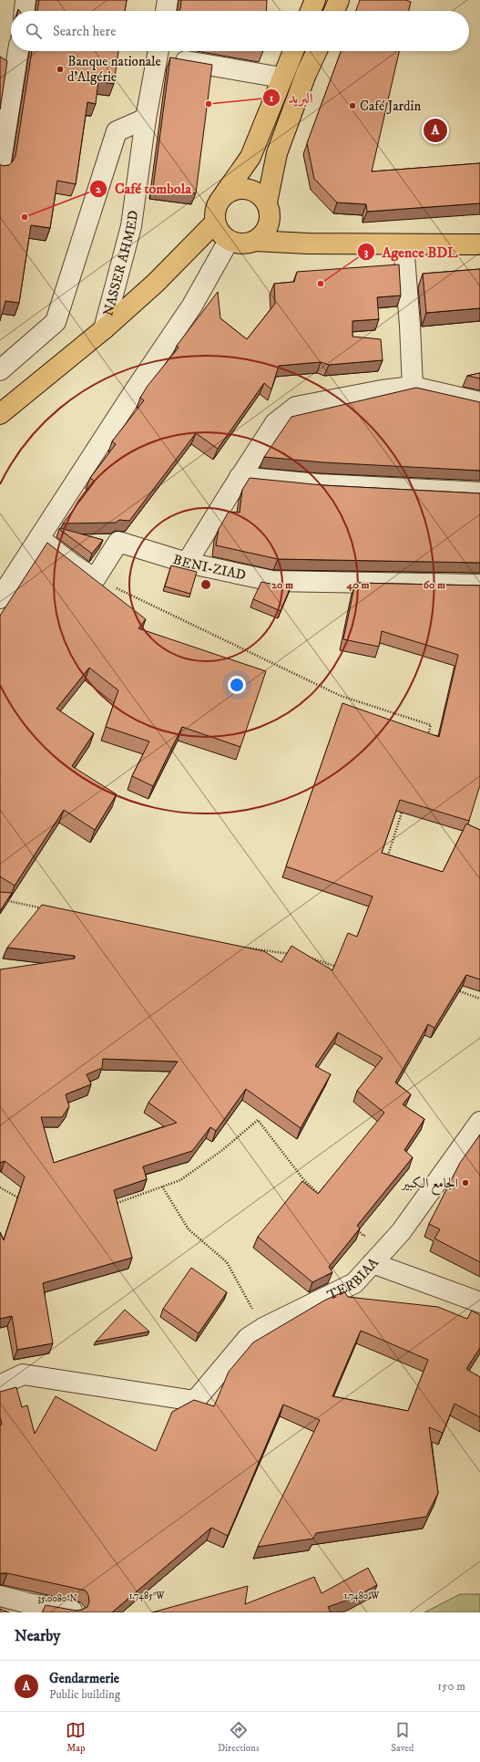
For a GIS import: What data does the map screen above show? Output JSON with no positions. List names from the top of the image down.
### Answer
{
  "streets": {
    "street": ["NASSER AHMED", "BENI-ZIAD", "TERBIAA"]
  },
  "places": [
    "Banque nationale d'Algérie",
    "البريد",
    "Café Jardin",
    "Café tombola",
    "Agence BDL",
    "الجامع الكبير"
  ],
  "page": {
    "search": "Search here",
    "pins": "A",
    "heading": "Nearby",
    "list": [
      {
        "mark": "A",
        "name": "Gendarmerie",
        "note": "Public building",
        "value": "150 m"
      }
    ],
    "nav": ["Map", "Directions", "Saved"]
  },
  "coordinates": ["1.7485°W", "1.7480°W", "35.0080°N"],
  "rings": ["20 m", "40 m", "60 m"]
}
